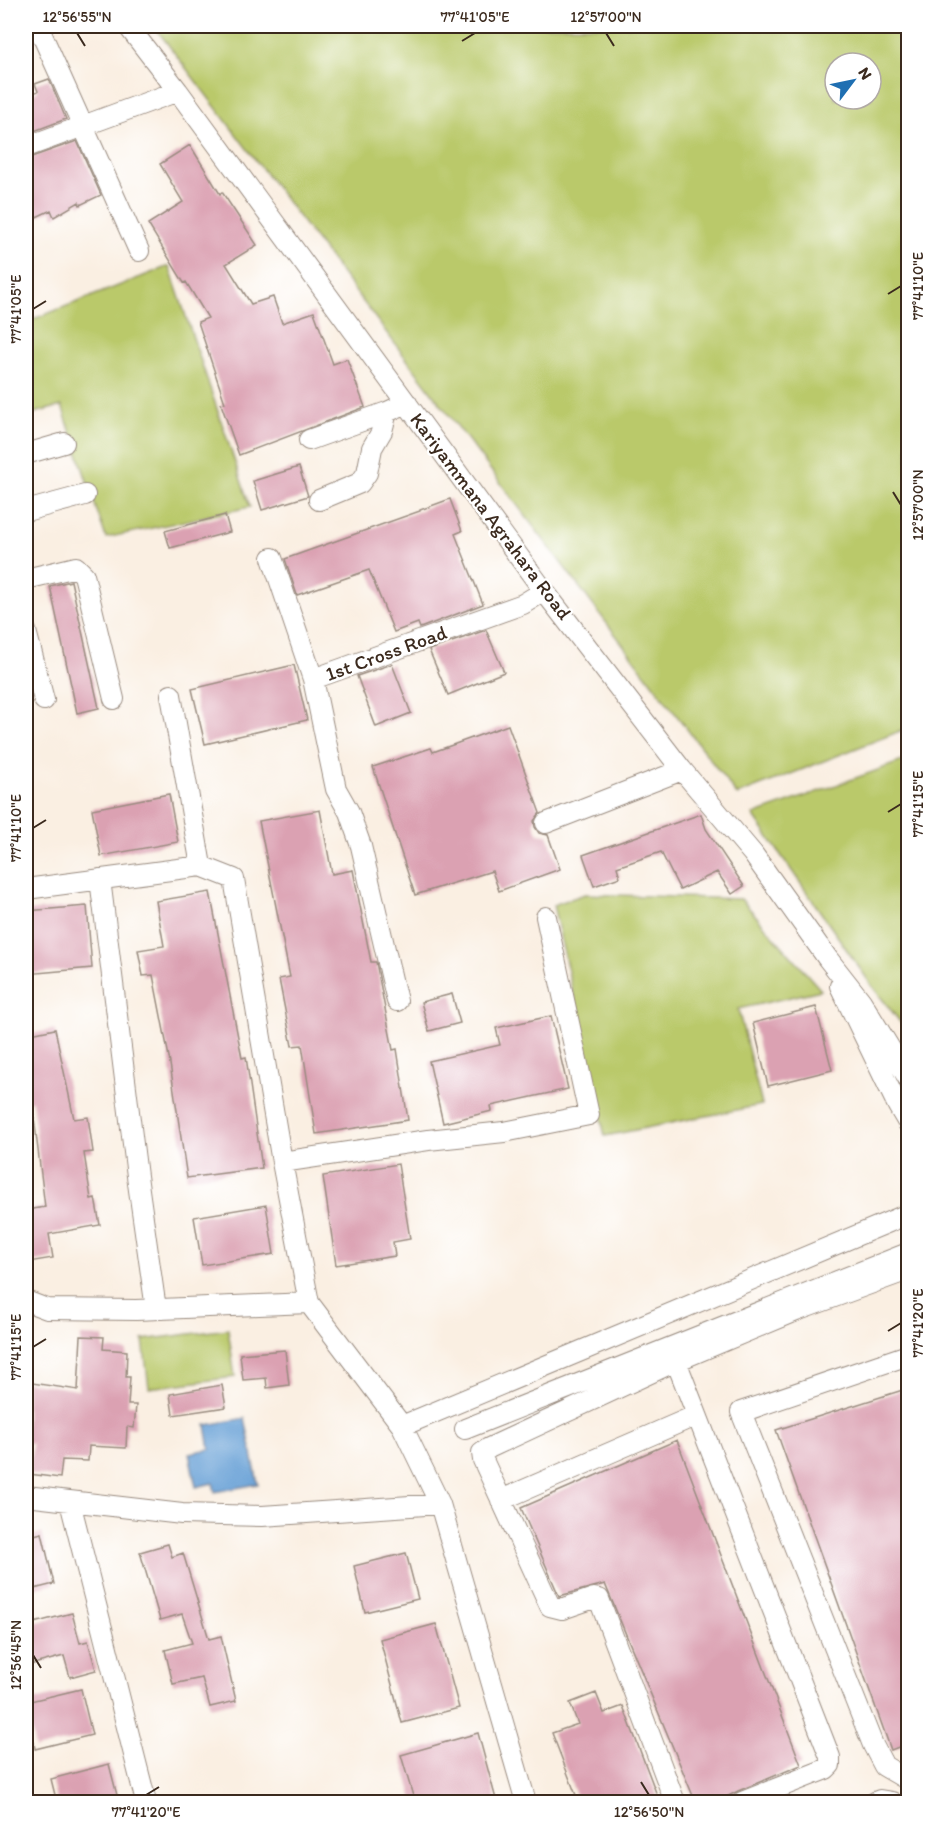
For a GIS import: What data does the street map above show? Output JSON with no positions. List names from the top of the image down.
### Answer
{
  "streets": {
    "street": ["Kariyammana Agrahara Road", "1st Cross Road"]
  },
  "crossings": [
    ["Kariyammana Agrahara Road", "1st Cross Road"]
  ],
  "north": "top right",
  "coordinates": [
    "12°56'55\"N",
    "77°41'05\"E",
    "12°57'00\"N",
    "77°41'10\"E",
    "77°41'15\"E",
    "77°41'20\"E",
    "12°56'45\"N",
    "12°56'50\"N"
  ]
}
